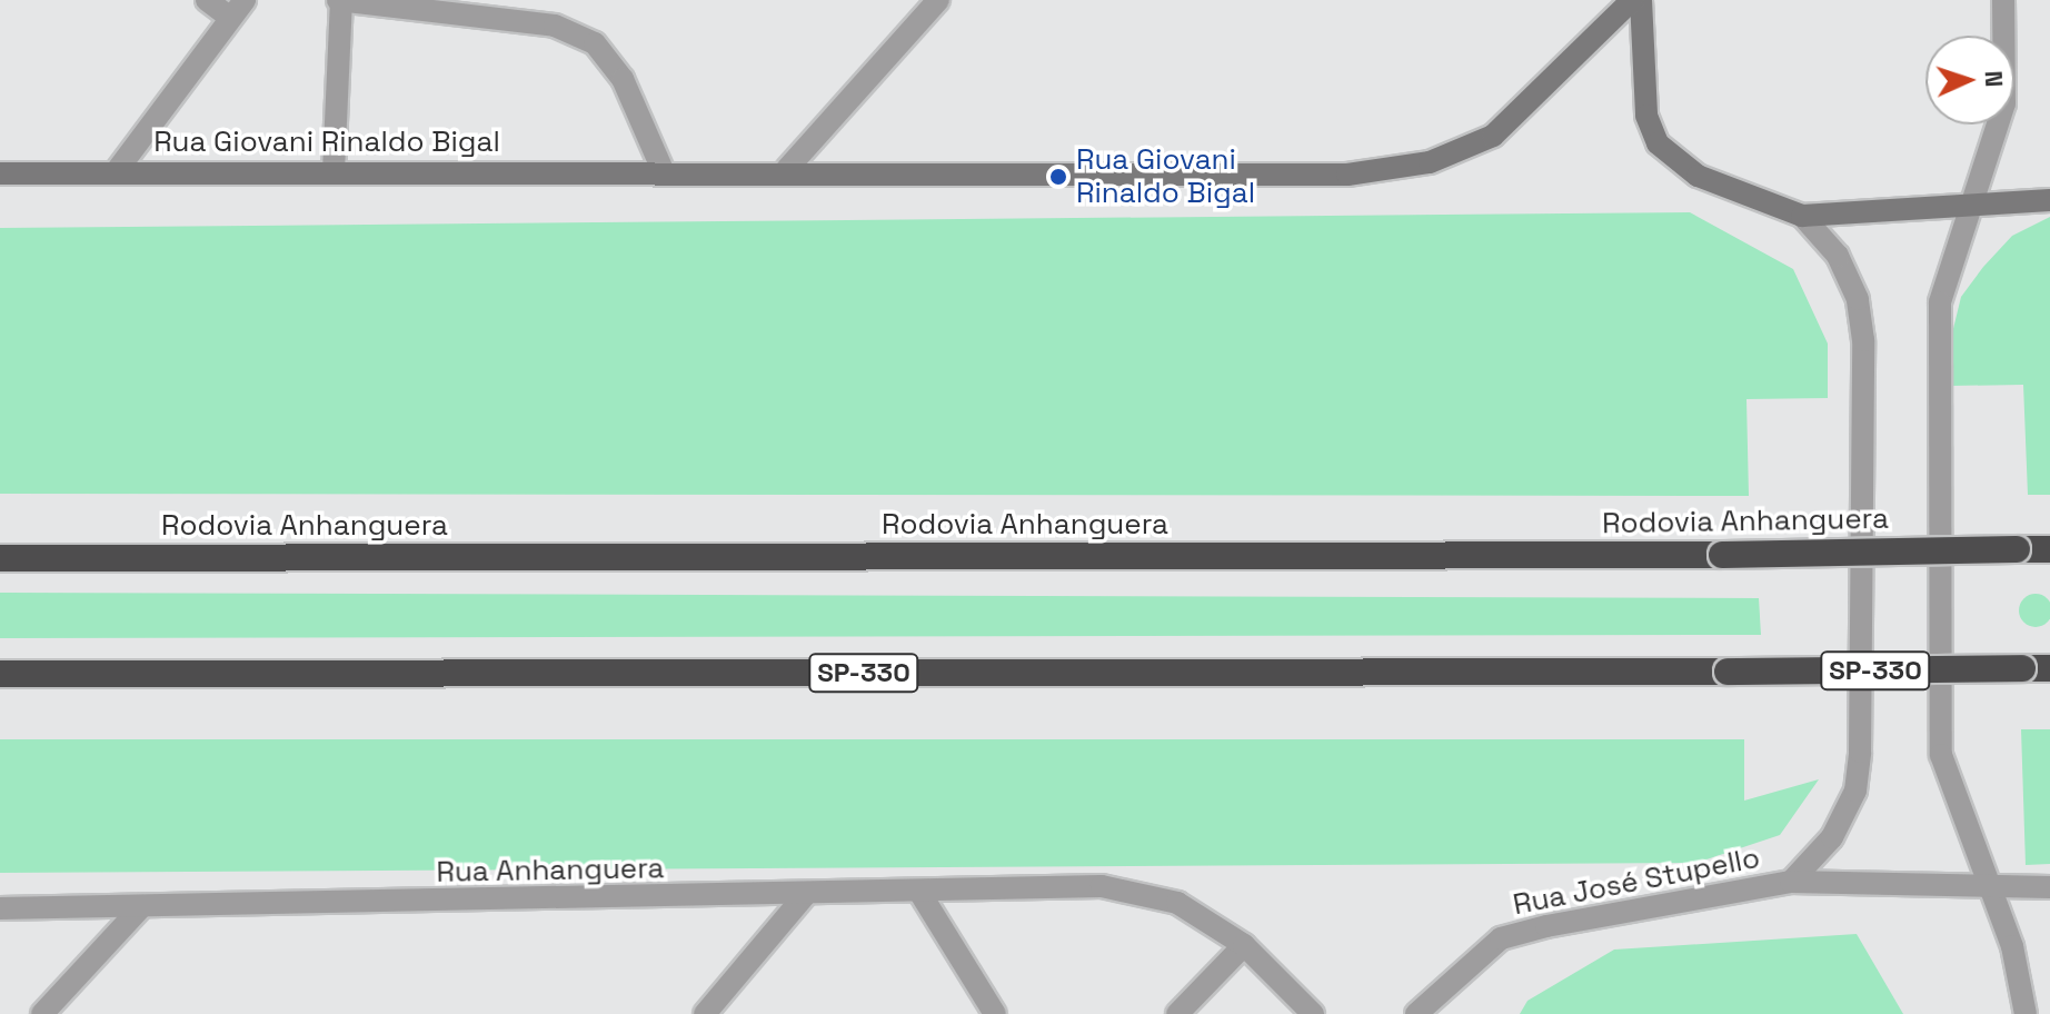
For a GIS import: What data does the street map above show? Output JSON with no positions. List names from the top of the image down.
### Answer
{
  "streets": {
    "highway": ["Rodovia Anhanguera", "SP-330"],
    "main road": ["Rua Giovani Rinaldo Bigal"],
    "street": ["Rua Anhanguera", "Rua José Stupello"]
  },
  "places": ["Rua Giovani Rinaldo Bigal"],
  "north": "right"
}
